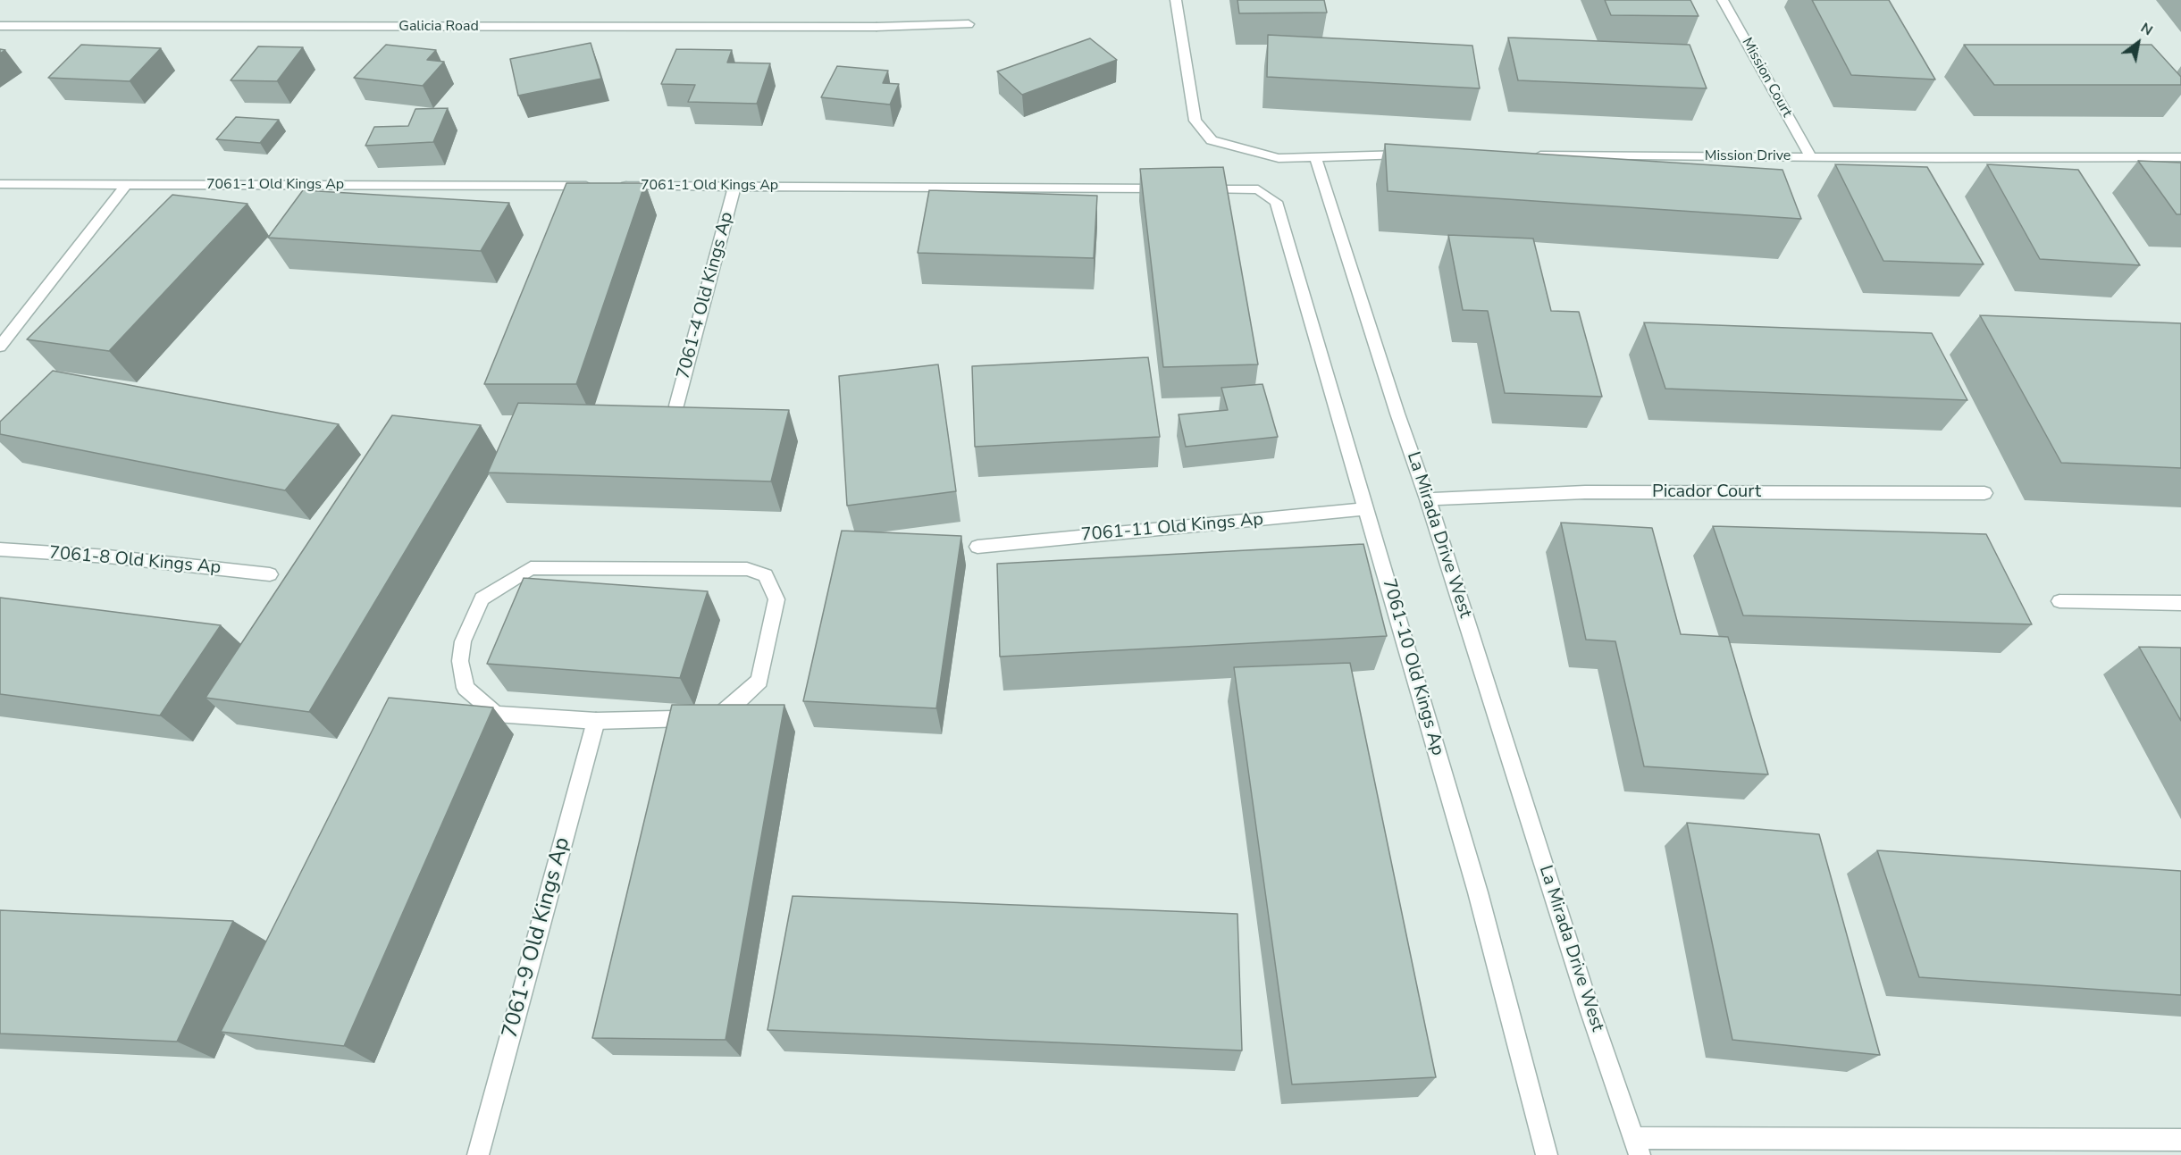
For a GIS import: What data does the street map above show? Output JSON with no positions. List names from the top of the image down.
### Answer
{
  "streets": {
    "street": [
      "Galicia Road",
      "Mission Court",
      "Mission Drive",
      "7061-1 Old Kings Ap",
      "7061-4 Old Kings Ap",
      "Picador Court",
      "7061-11 Old Kings Ap",
      "La Mirada Drive West",
      "7061-8 Old Kings Ap",
      "7061-10 Old Kings Ap",
      "7061-9 Old Kings Ap"
    ]
  },
  "crossings": [
    ["Mission Court", "Mission Drive"],
    ["7061-1 Old Kings Ap", "7061-4 Old Kings Ap"],
    ["Picador Court", "La Mirada Drive West"],
    ["7061-11 Old Kings Ap", "7061-10 Old Kings Ap"]
  ],
  "north": "top right"
}
